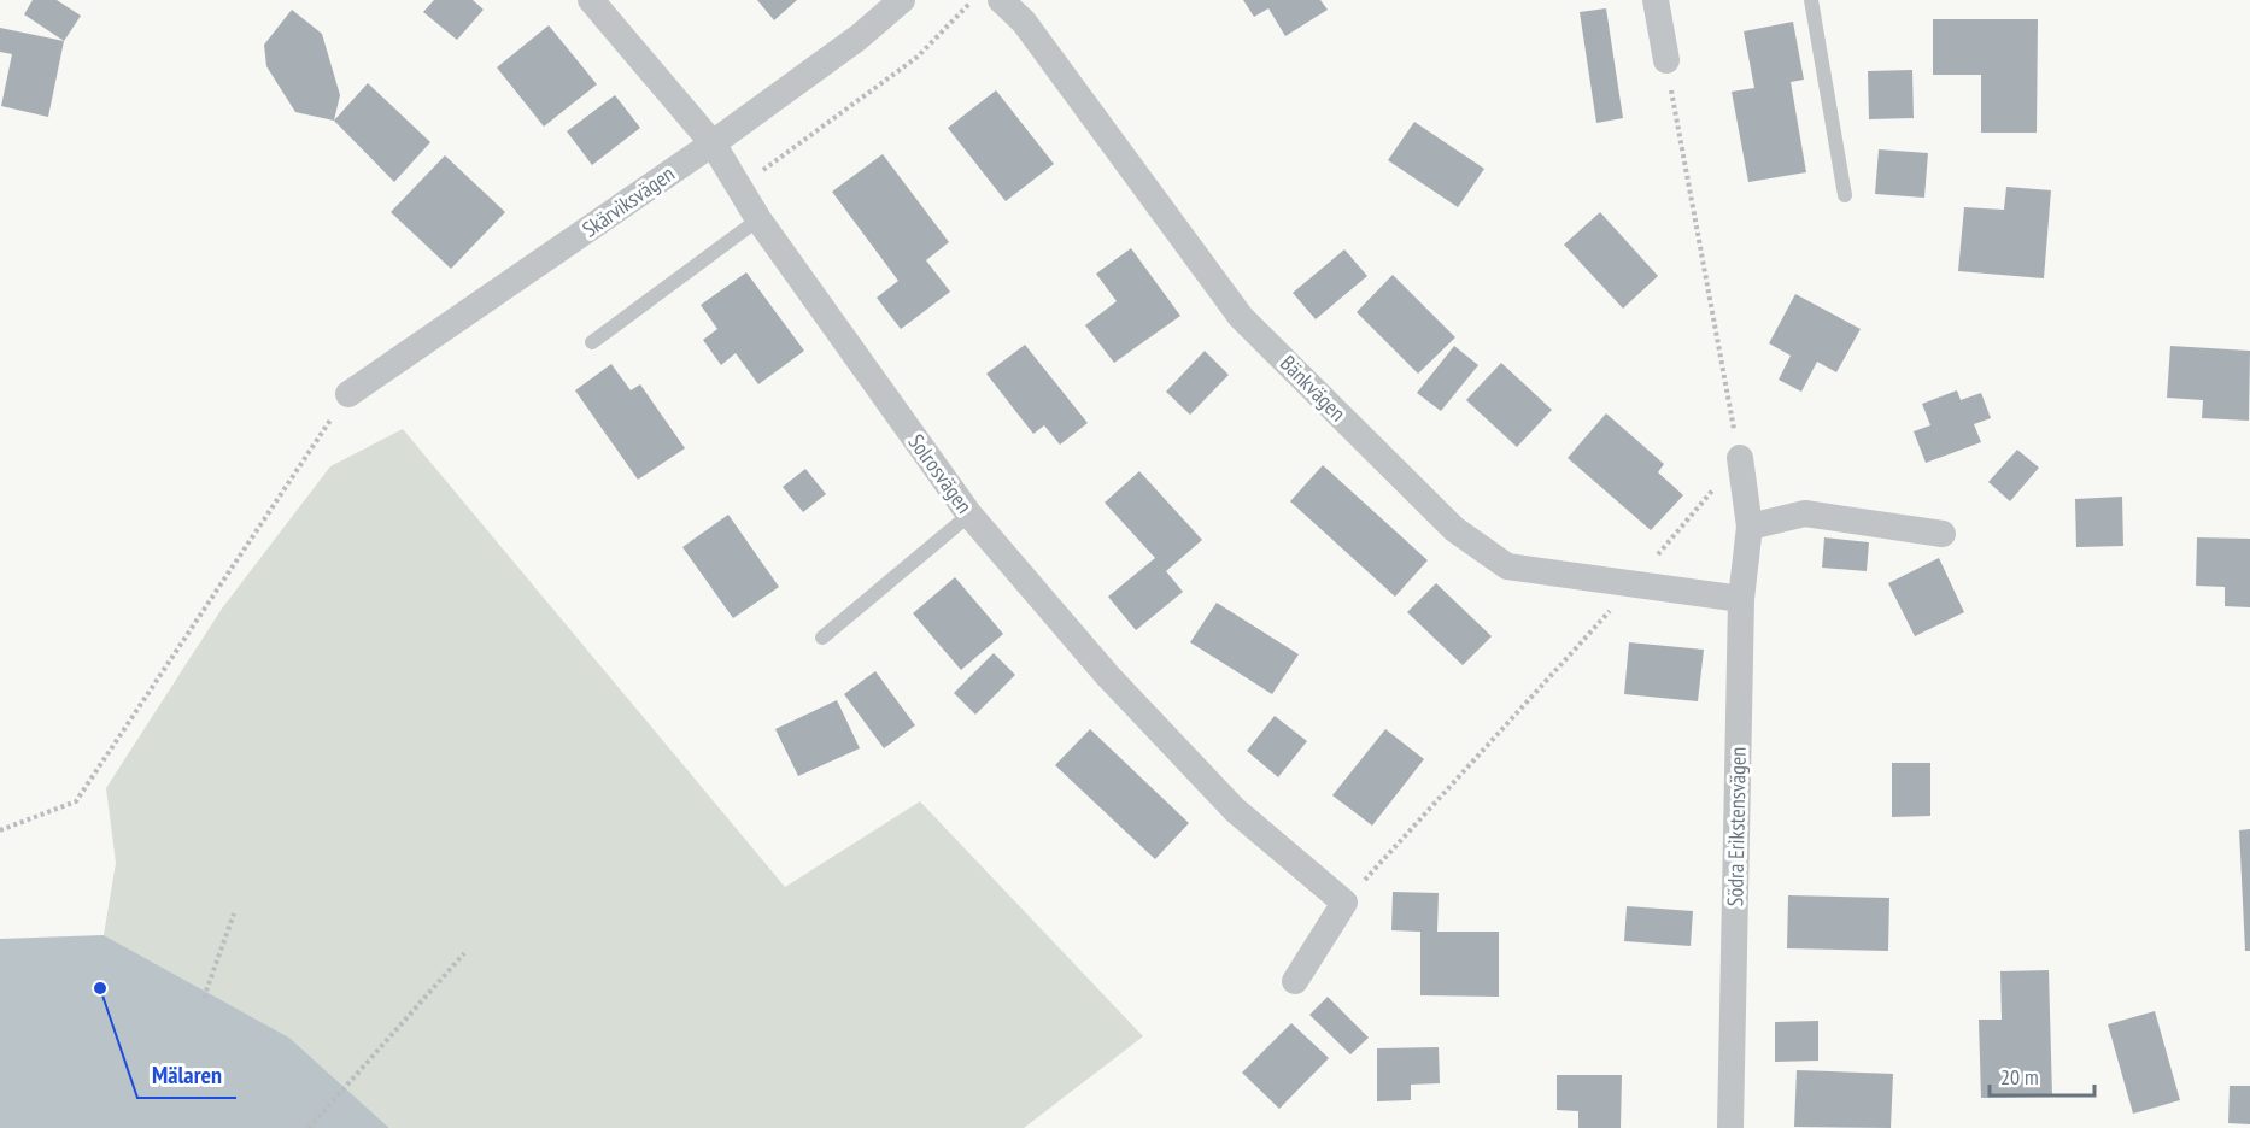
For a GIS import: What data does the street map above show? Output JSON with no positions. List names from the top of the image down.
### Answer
{
  "streets": {
    "street": [
      "Skärviksvägen",
      "Bänkvägen",
      "Solrosvägen",
      "Södra Erikstensvägen"
    ]
  },
  "crossings": [
    ["Skärviksvägen", "Solrosvägen"],
    ["Bänkvägen", "Södra Erikstensvägen"]
  ],
  "places": ["Mälaren"],
  "scale_bar": "20 m"
}
